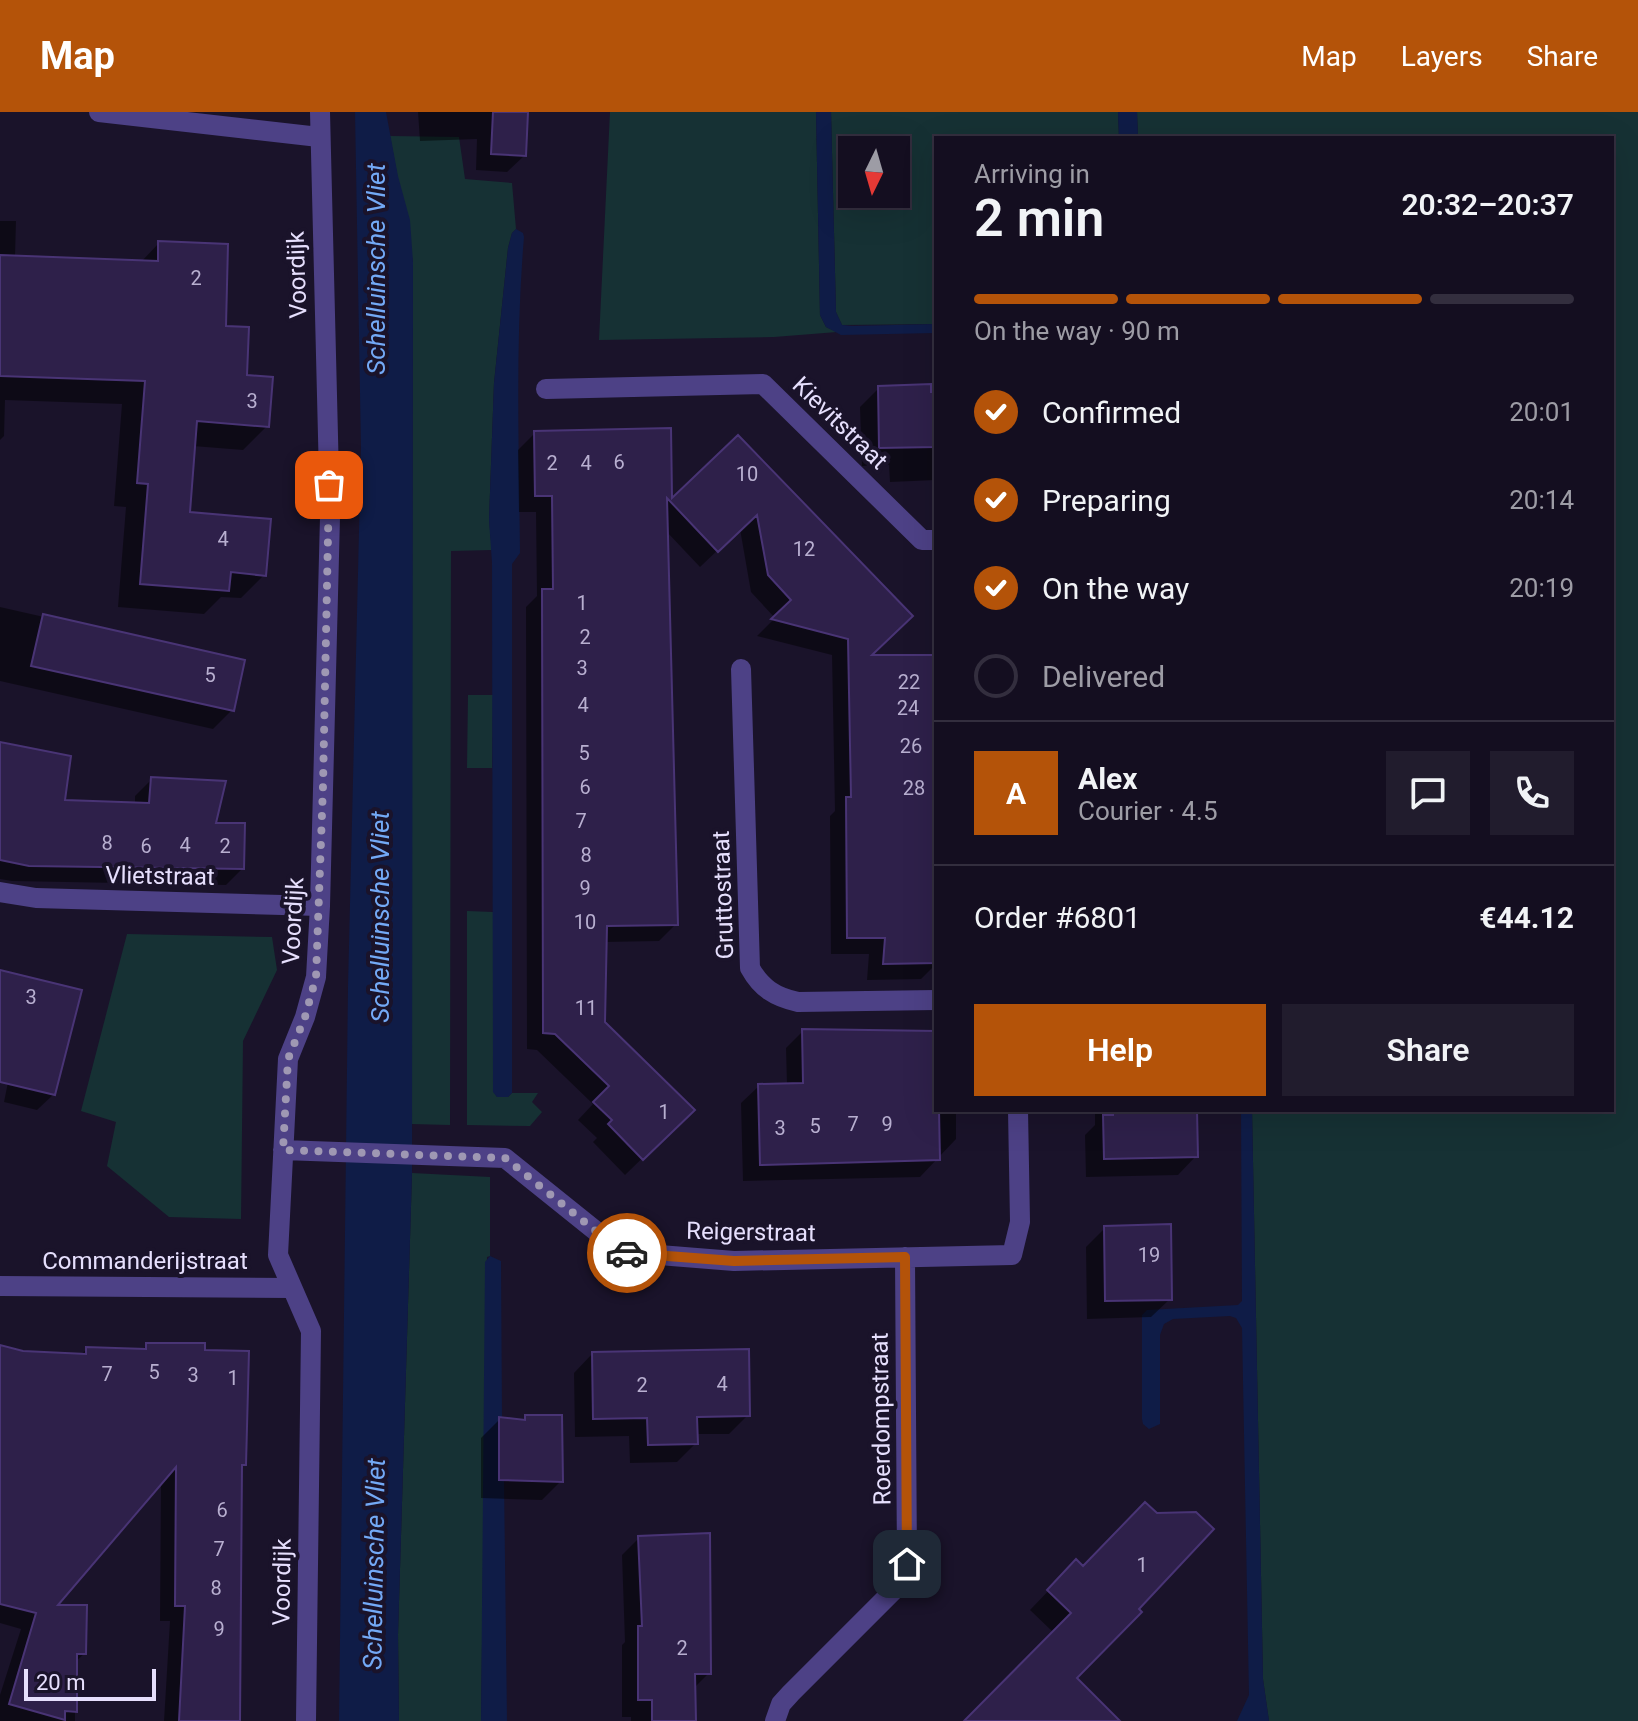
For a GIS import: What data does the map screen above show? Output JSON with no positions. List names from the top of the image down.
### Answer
{
  "streets": {
    "street": [
      "Voordijk",
      "Kievitstraat",
      "Vlietstraat",
      "Gruttostraat",
      "Reigerstraat",
      "Commanderijstraat",
      "Roerdompstraat"
    ]
  },
  "crossings": [
    ["Voordijk", "Vlietstraat"],
    ["Voordijk", "Reigerstraat"],
    ["Voordijk", "Commanderijstraat"],
    ["Reigerstraat", "Roerdompstraat"]
  ],
  "water": ["Schelluinsche Vliet"],
  "house_numbers": [
    "2",
    "3",
    "6",
    "2",
    "4",
    "10",
    "4",
    "12",
    "1",
    "2",
    "3",
    "5",
    "22",
    "4",
    "24",
    "26",
    "5",
    "6",
    "28",
    "7",
    "8",
    "4",
    "6",
    "2",
    "8",
    "9",
    "10",
    "3",
    "11",
    "1",
    "7",
    "9",
    "5",
    "3",
    "19",
    "5",
    "7",
    "3",
    "1",
    "4",
    "2",
    "6",
    "7",
    "1",
    "8",
    "9",
    "2"
  ],
  "scale_bar": "20 m",
  "north": "bottom",
  "page": {
    "header": "Map",
    "nav": ["Map", "Layers", "Share"],
    "heading": ["2 min", "Arriving in", "20:32–20:37"],
    "panel": [
      "Alex",
      "Courier · 4.5",
      "Order #6801",
      "€44.12"
    ],
    "bar": "On the way · 90 m",
    "list": [
      ["Confirmed", "20:01"],
      ["Preparing", "20:14"],
      ["On the way", "20:19"],
      "Delivered"
    ],
    "round": "A",
    "buttons": ["Help", "Share"],
    "scale": "20 m"
  }
}
